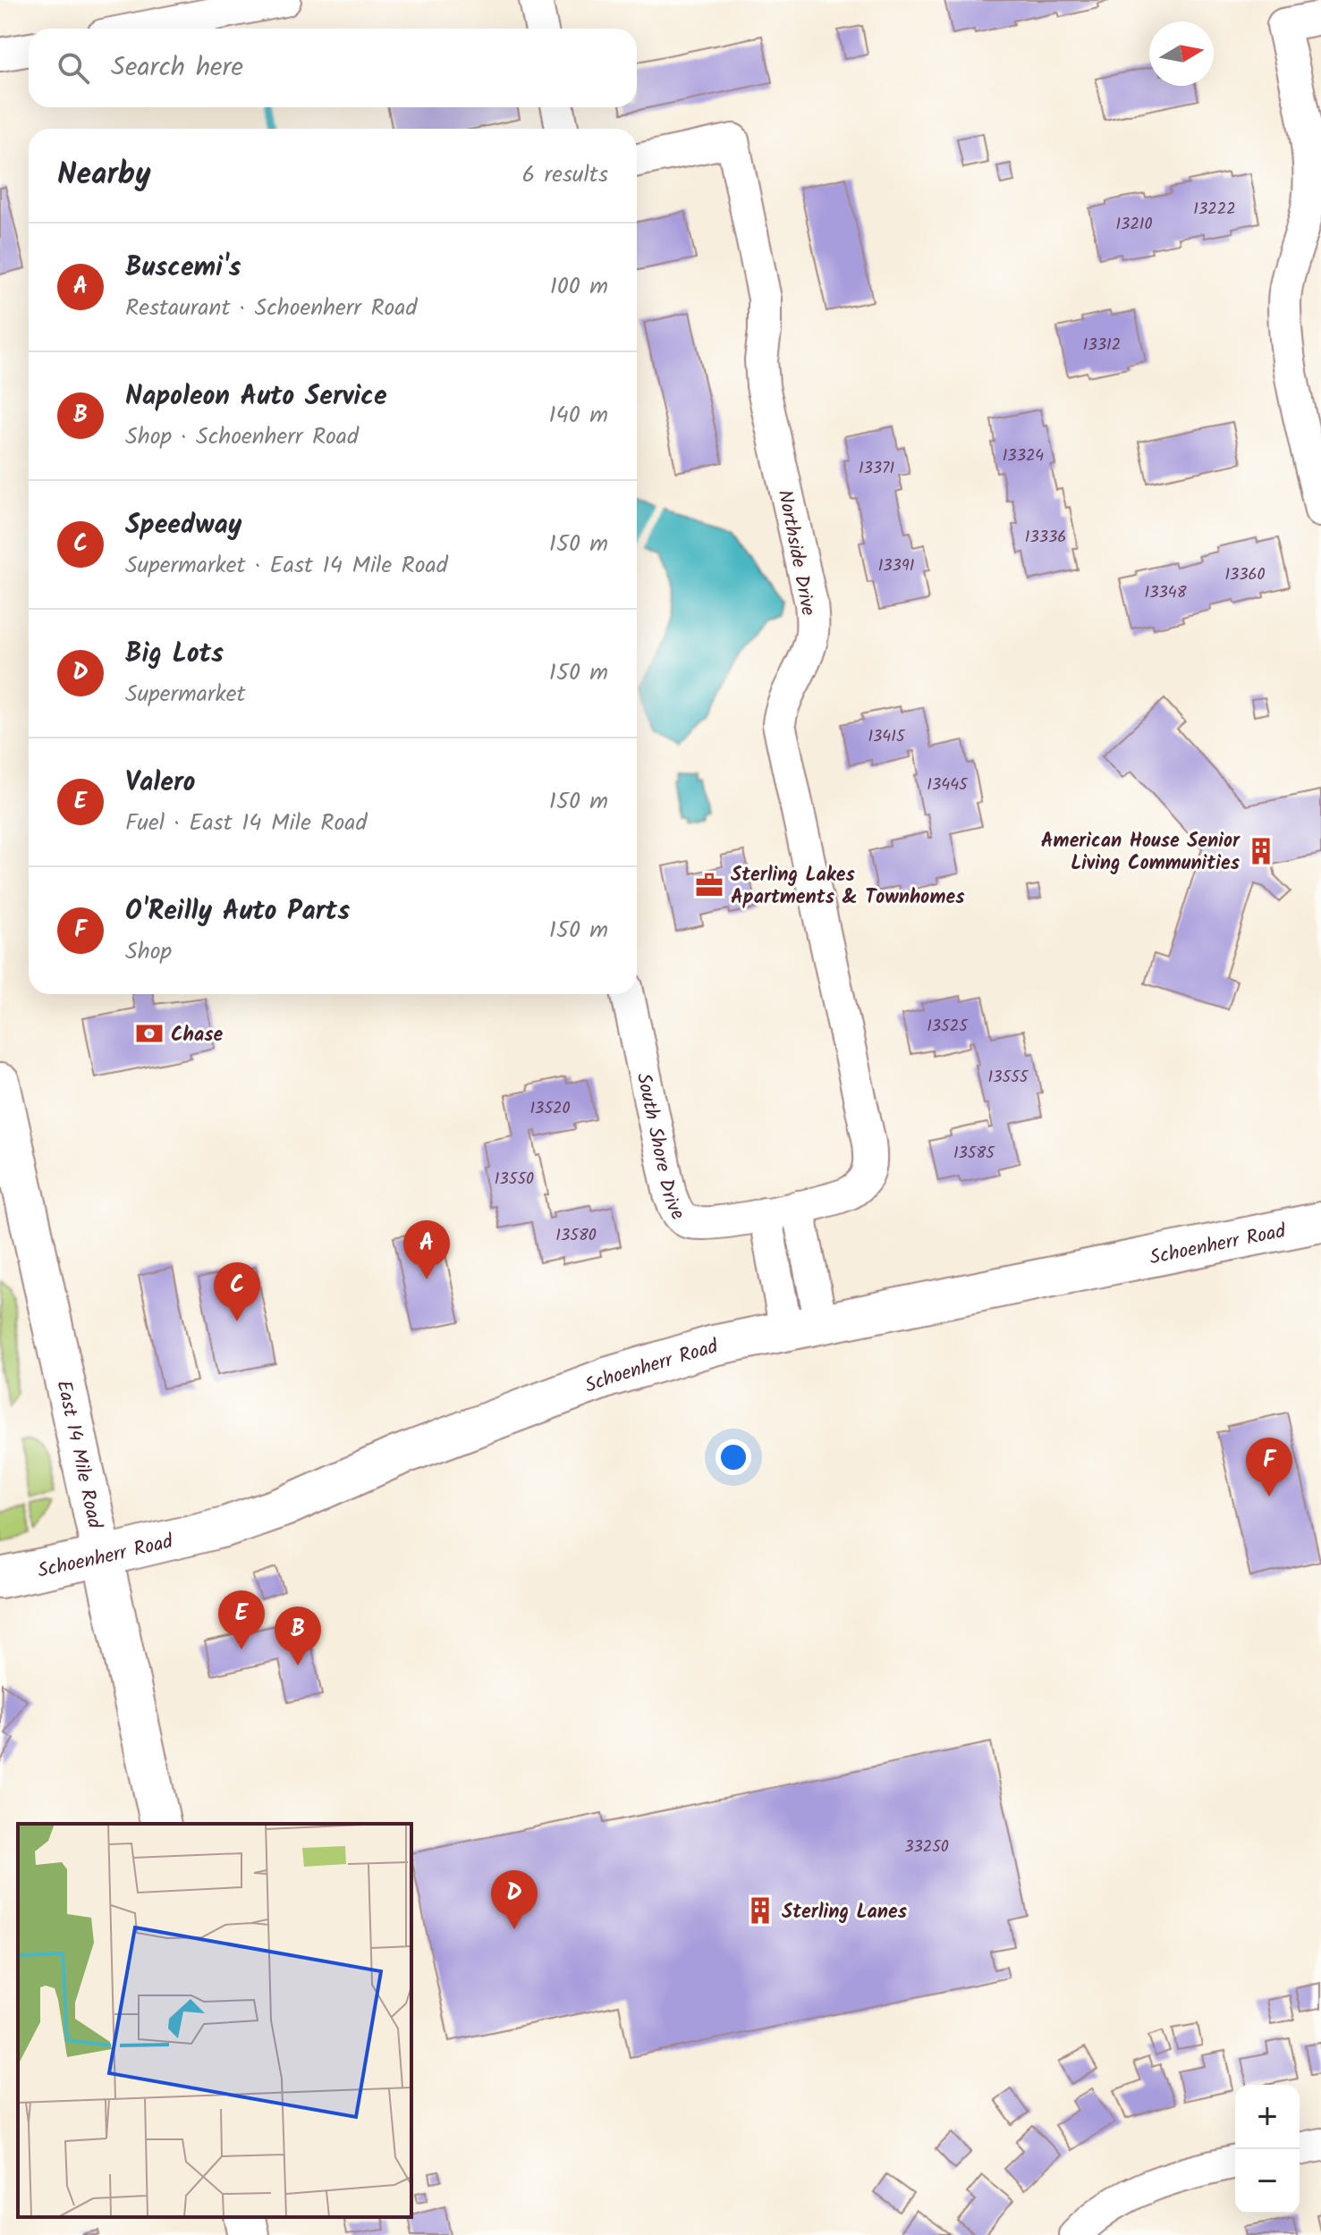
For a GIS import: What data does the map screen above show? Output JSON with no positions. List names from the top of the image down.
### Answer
{
  "streets": {
    "main road": ["Schoenherr Road", "East 14 Mile Road"],
    "street": ["Northside Drive", "South Shore Drive"]
  },
  "crossings": [
    ["Northside Drive", "South Shore Drive"],
    ["Schoenherr Road", "East 14 Mile Road"]
  ],
  "places": {
    "building": ["American House Senior Living Communities", "Sterling Lanes"],
    "office": ["Sterling Lakes Apartments & Townhomes"],
    "bank": ["Chase"]
  },
  "house_numbers": [
    "13222",
    "13210",
    "13312",
    "13324",
    "13371",
    "13336",
    "13391",
    "13360",
    "13348",
    "13415",
    "13445",
    "13525",
    "13555",
    "13520",
    "13585",
    "13550",
    "13580",
    "33250"
  ],
  "north": "right",
  "page": {
    "search": "Search here",
    "heading": ["Nearby", "6 results"],
    "list": [
      {
        "mark": "A",
        "name": "Buscemi's",
        "note": "Restaurant · Schoenherr Road",
        "value": "100 m"
      },
      {
        "mark": "B",
        "name": "Napoleon Auto Service",
        "note": "Shop · Schoenherr Road",
        "value": "140 m"
      },
      {
        "mark": "C",
        "name": "Speedway",
        "note": "Supermarket · East 14 Mile Road",
        "value": "150 m"
      },
      {
        "mark": "D",
        "name": "Big Lots",
        "note": "Supermarket",
        "value": "150 m"
      },
      {
        "mark": "E",
        "name": "Valero",
        "note": "Fuel · East 14 Mile Road",
        "value": "150 m"
      },
      {
        "mark": "F",
        "name": "O'Reilly Auto Parts",
        "note": "Shop",
        "value": "150 m"
      }
    ],
    "pins": [
      "A",
      "C",
      "F",
      "E",
      "B",
      "D"
    ],
    "map_buttons": ["+", "−"]
  }
}
